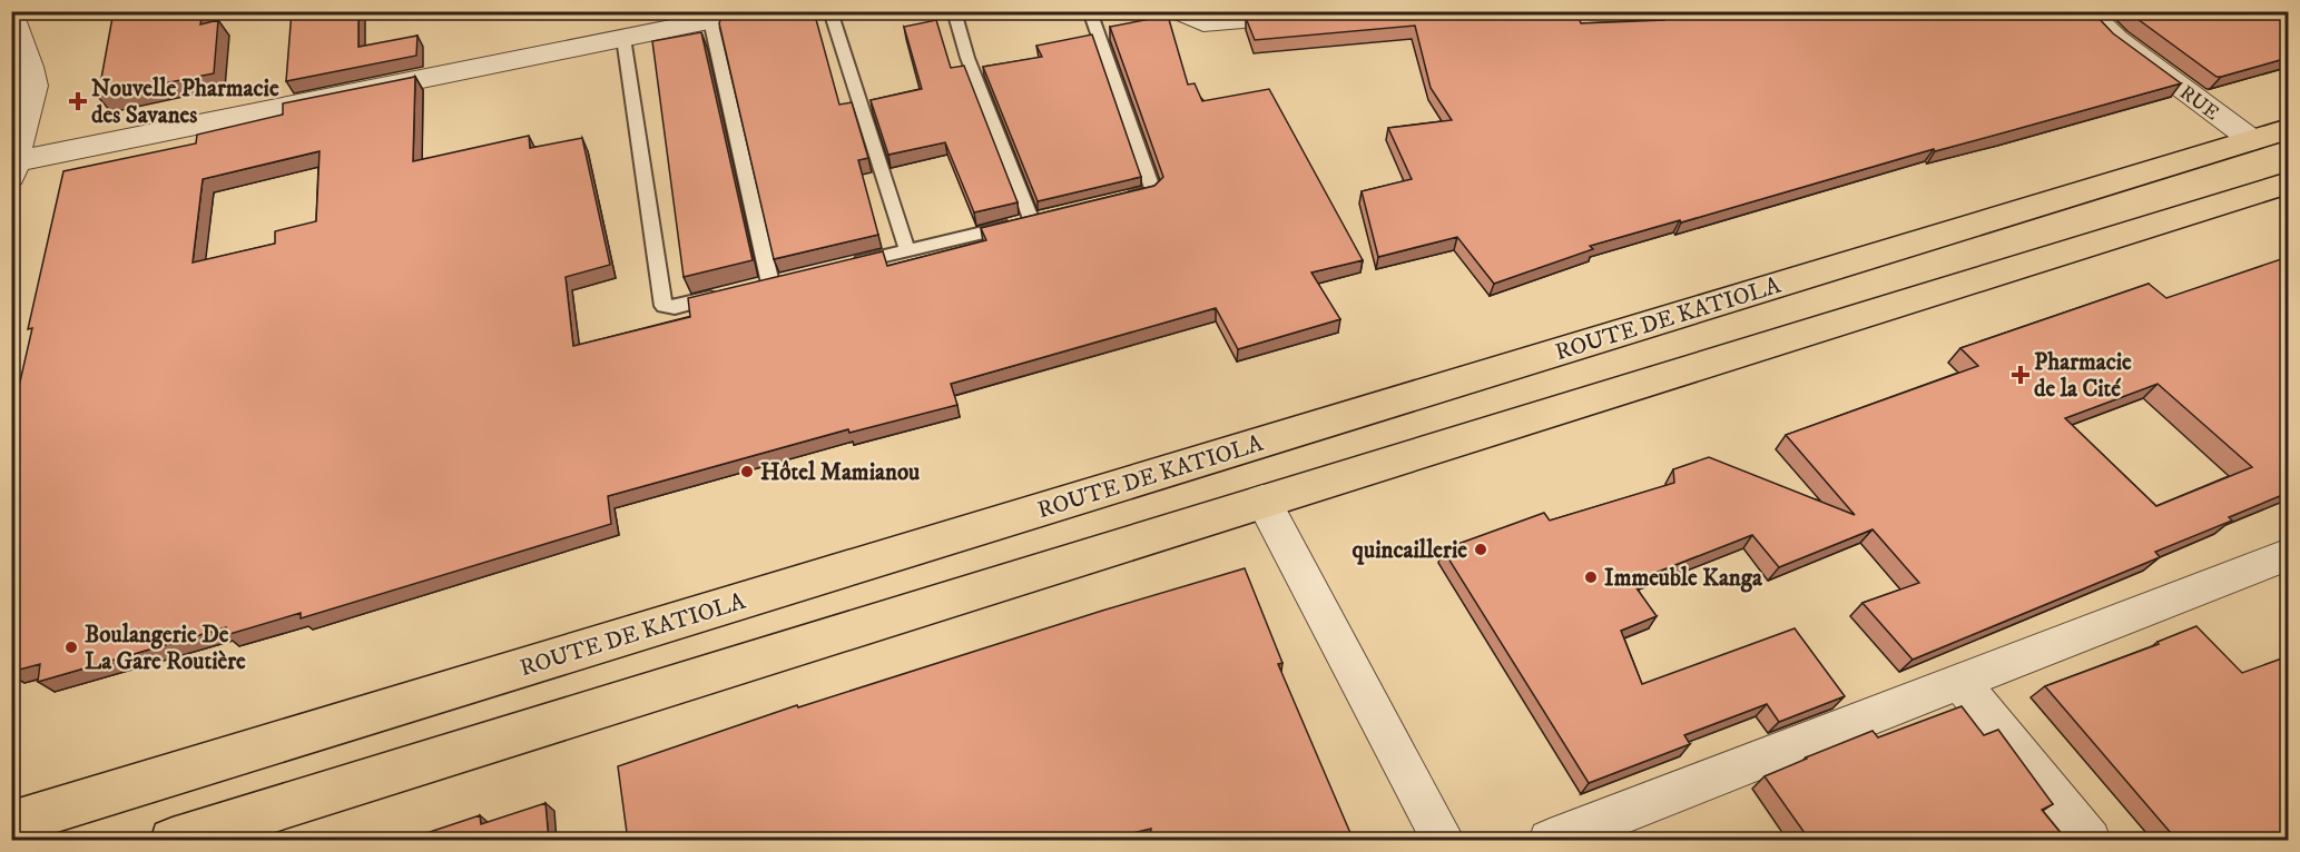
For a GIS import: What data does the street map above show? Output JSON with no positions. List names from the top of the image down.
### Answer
{
  "streets": {
    "highway": ["ROUTE DE KATIOLA"],
    "street": ["RUE"]
  },
  "crossings": [
    ["RUE", "ROUTE DE KATIOLA"]
  ],
  "places": {
    "health": ["Nouvelle Pharmacie des Savanes", "Pharmacie de la Cité"],
    "other": [
      "Hôtel Mamianou",
      "quincaillerie",
      "Immeuble Kanga",
      "Boulangerie De La Gare Routière"
    ]
  }
}
